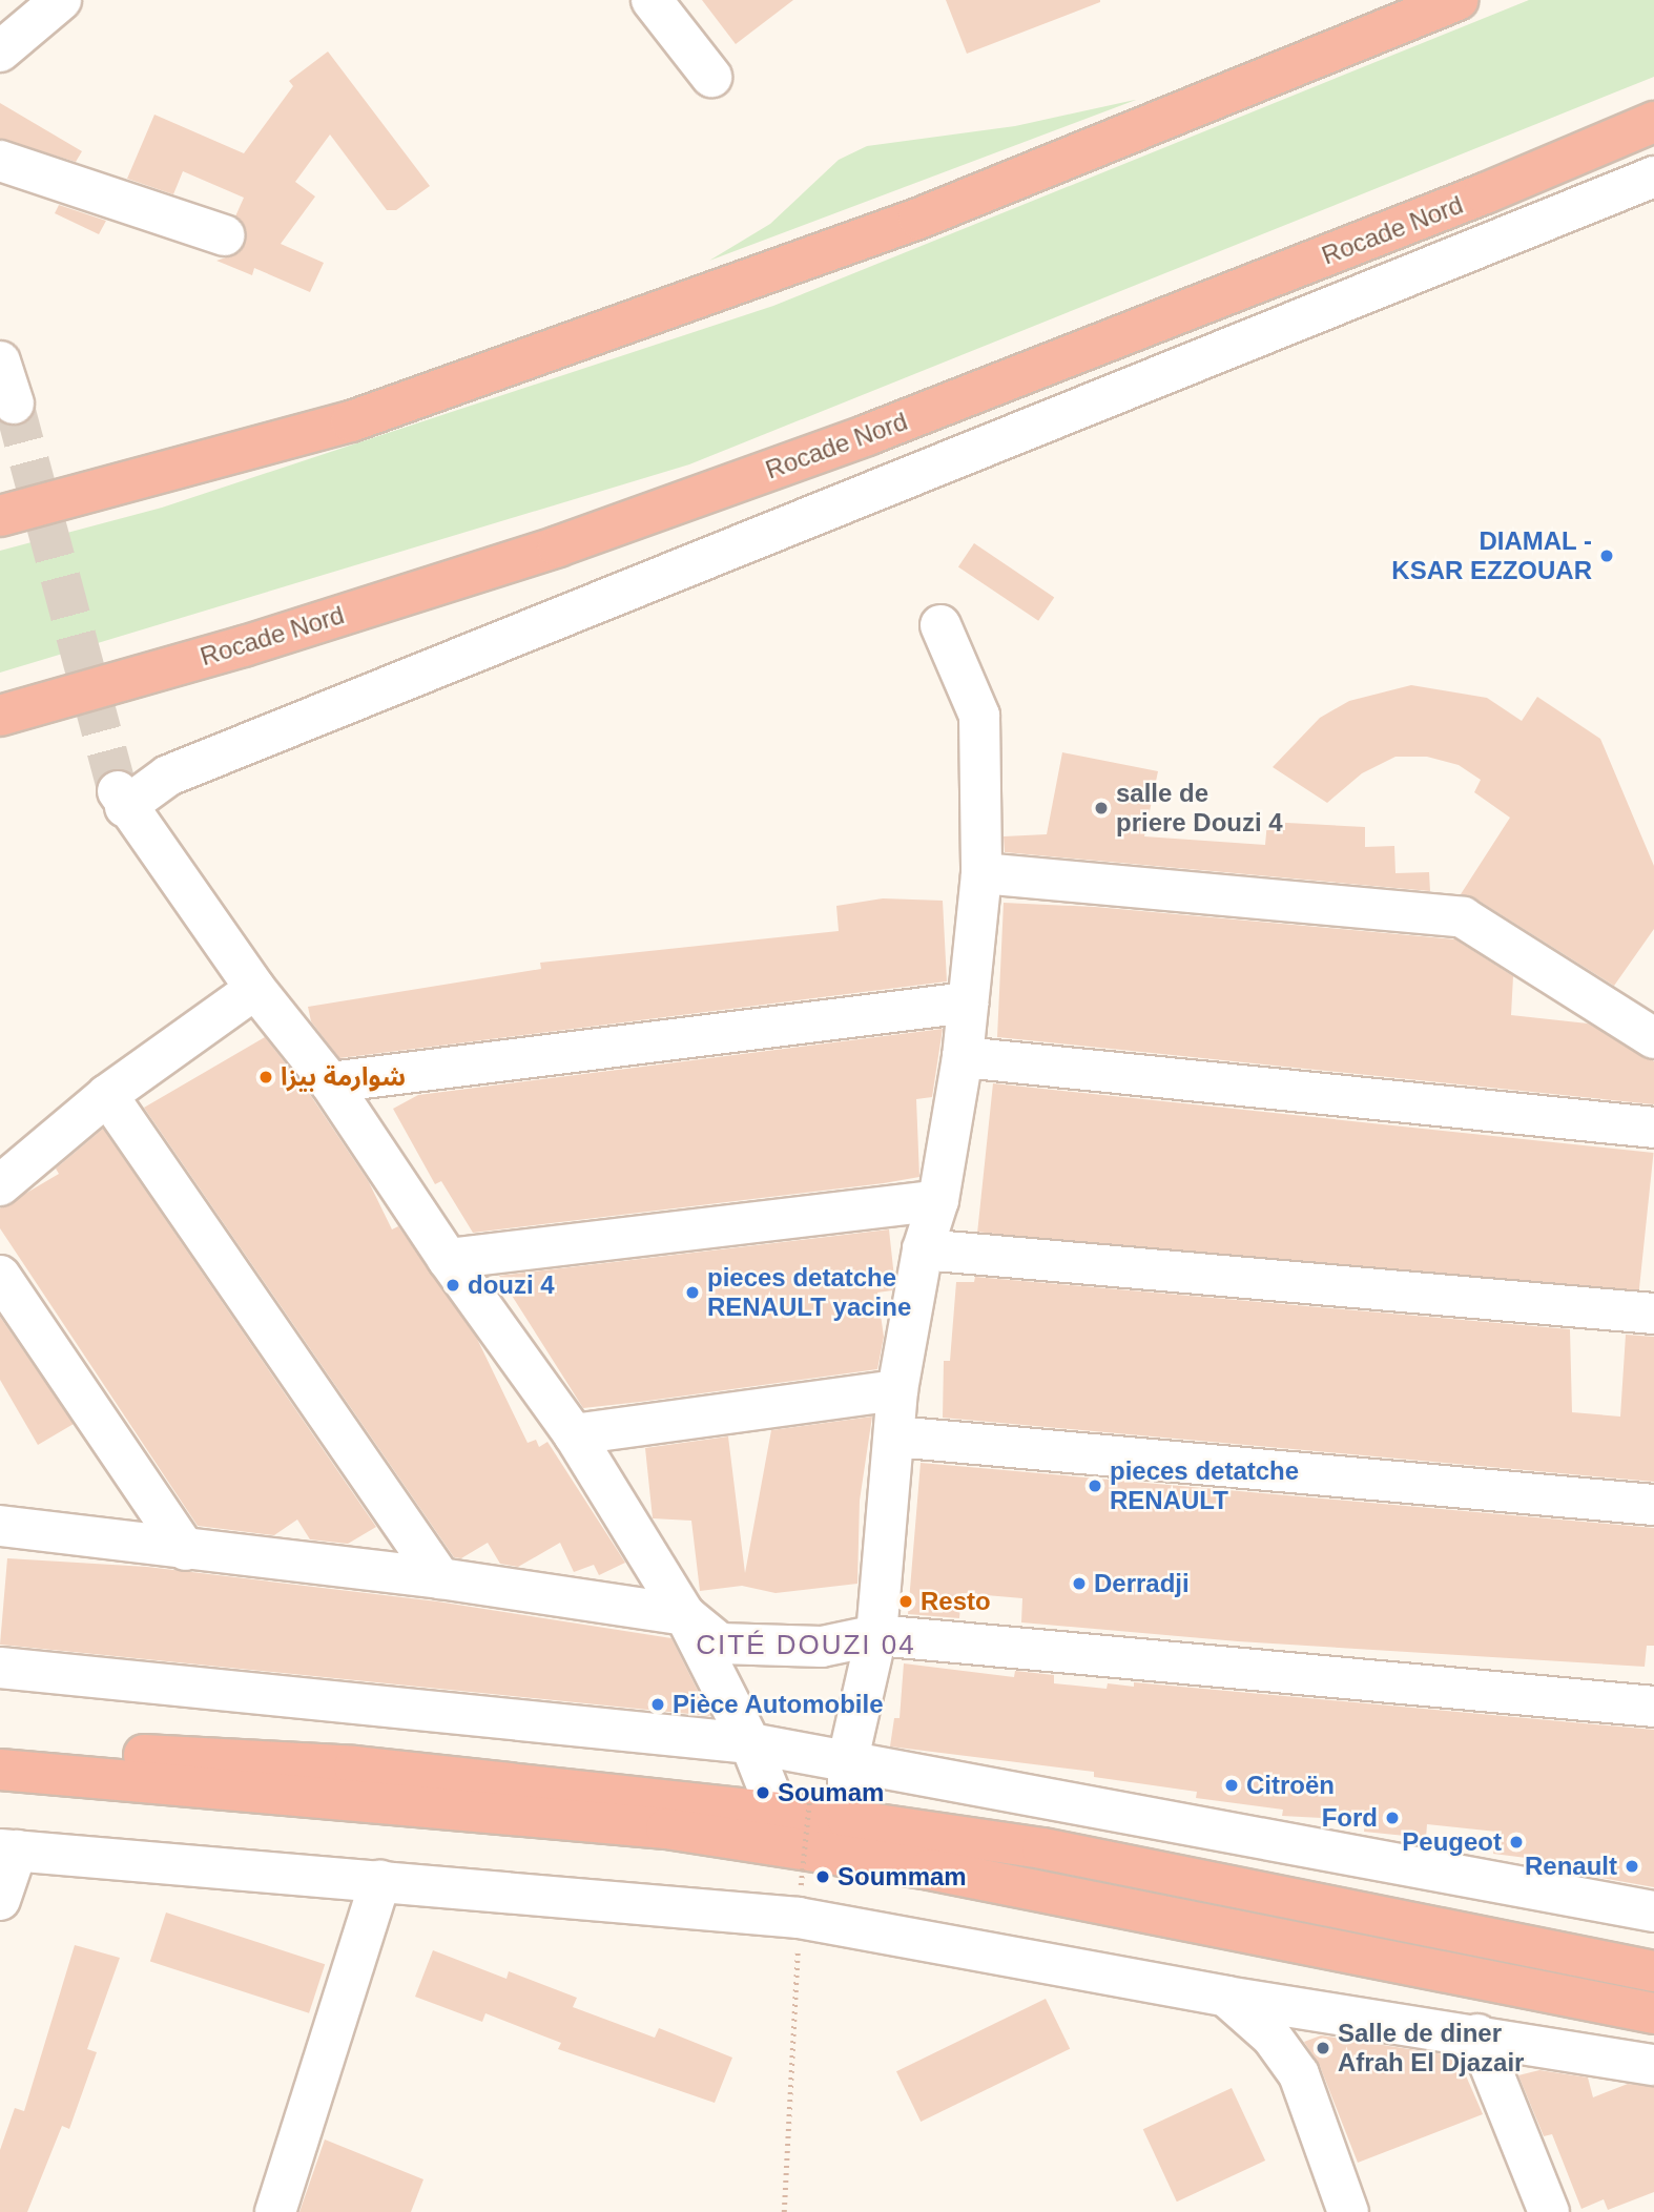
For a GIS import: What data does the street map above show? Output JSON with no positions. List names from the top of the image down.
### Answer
{
  "streets": {
    "highway": ["Rocade Nord"]
  },
  "districts": ["CITÉ DOUZI 04"],
  "places": [
    "DIAMAL - KSAR EZZOUAR",
    "salle de priere Douzi 4",
    "شوارمة بيزا",
    "douzi 4",
    "pieces detatche RENAULT yacine",
    "pieces detatche RENAULT",
    "Derradji",
    "Resto",
    "Pièce Automobile",
    "Citroën",
    "Soumam",
    "Ford",
    "Peugeot",
    "Renault",
    "Soummam",
    "Salle de diner Afrah El Djazair"
  ]
}
